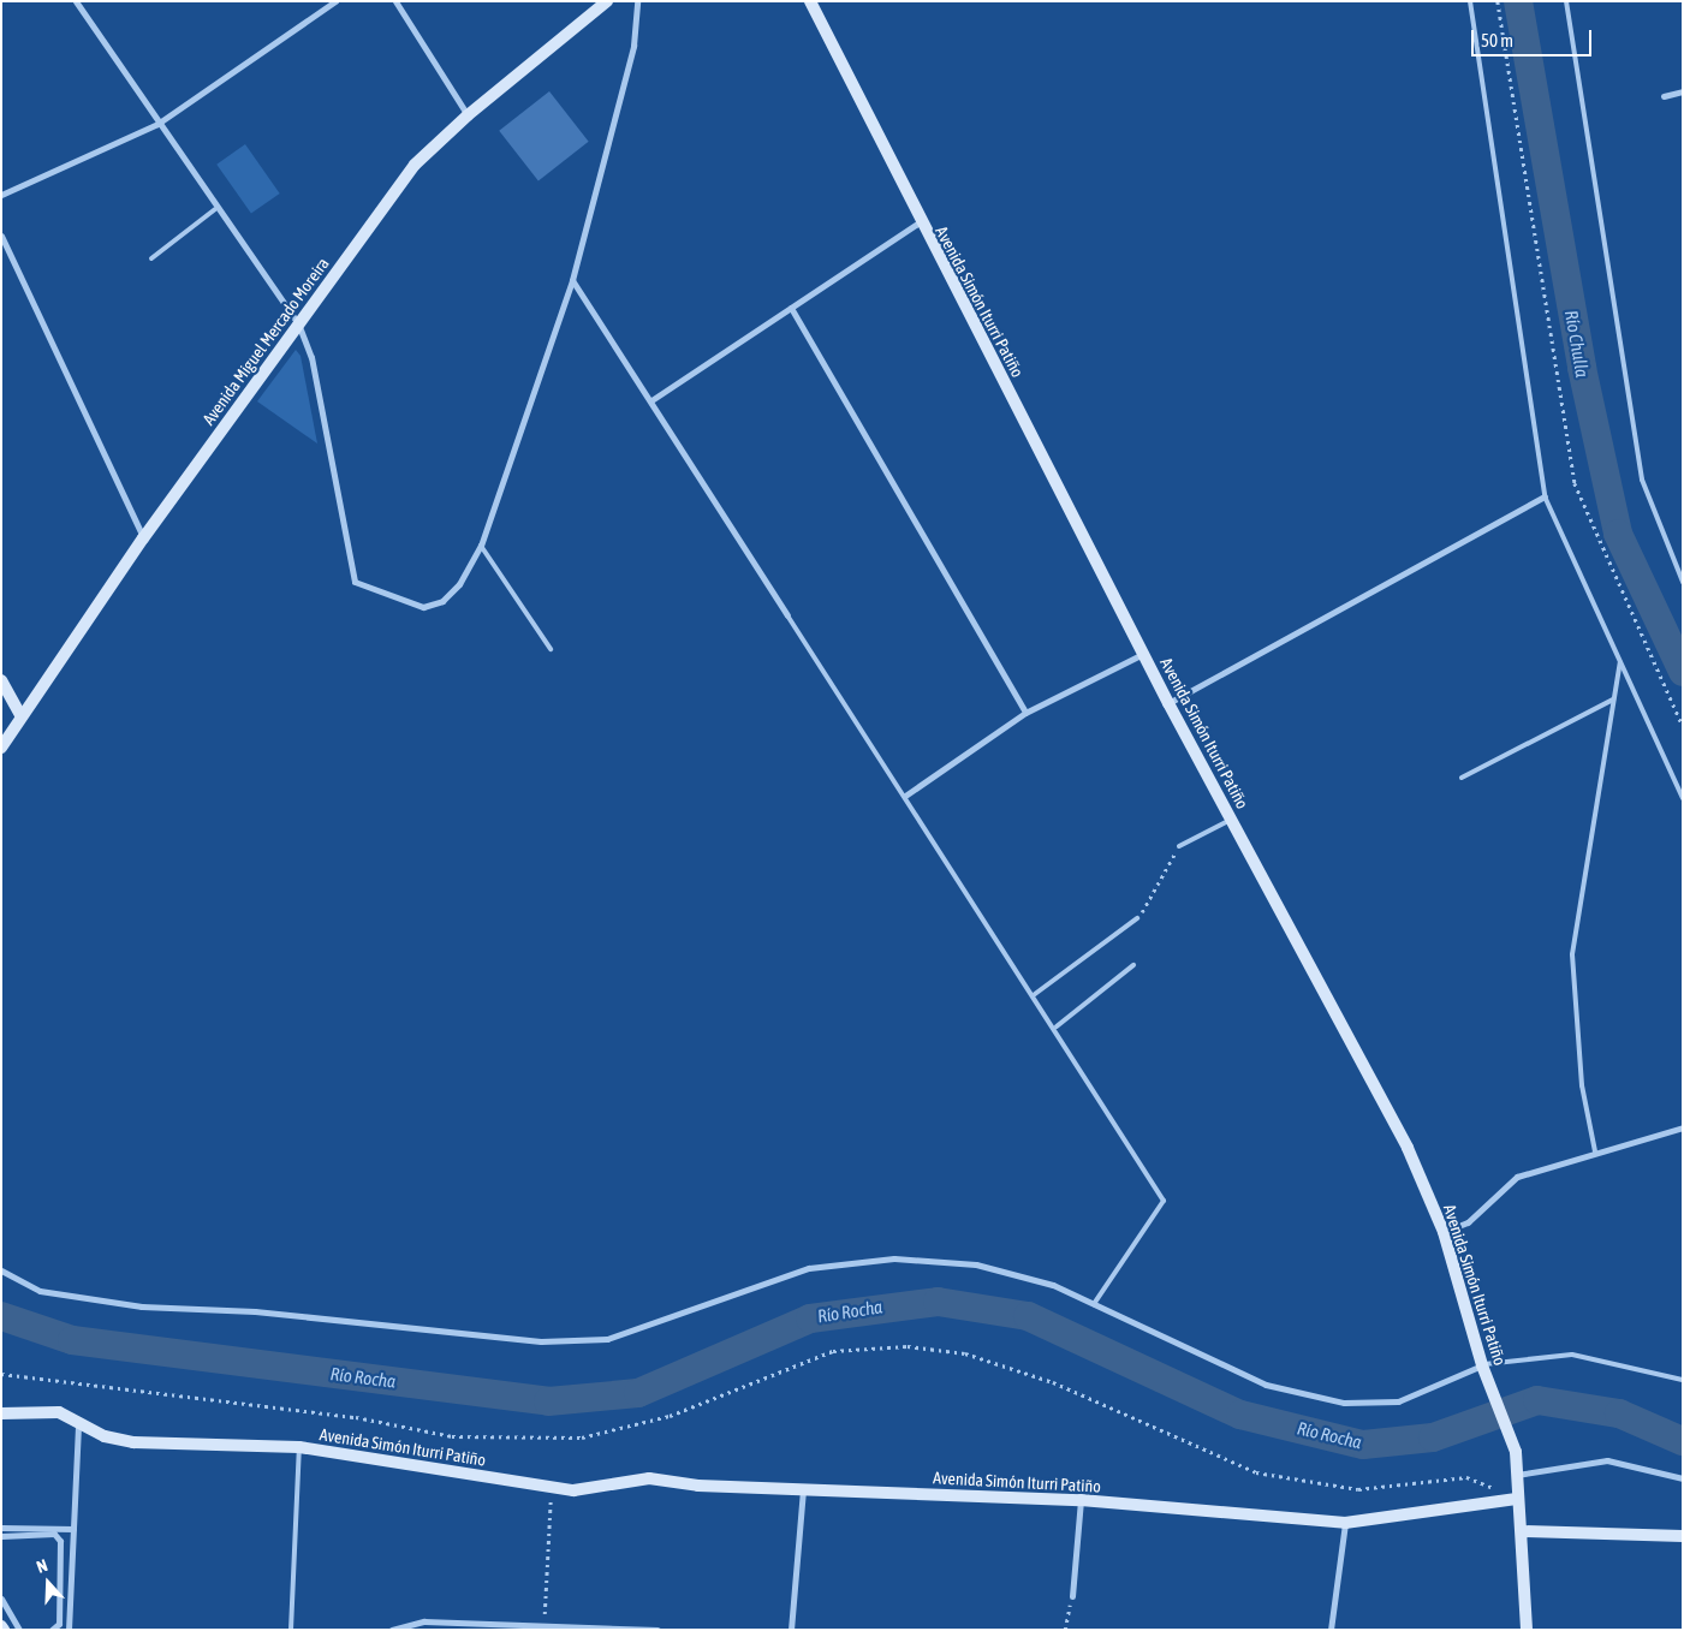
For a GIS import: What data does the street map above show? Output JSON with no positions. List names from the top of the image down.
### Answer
{
  "streets": {
    "street": ["Avenida Simón Iturri Patiño", "Avenida Miguel Mercado Moreira"]
  },
  "water": ["Río Chulla", "Río Rocha"],
  "scale_bar": "50 m",
  "north": "top"
}
